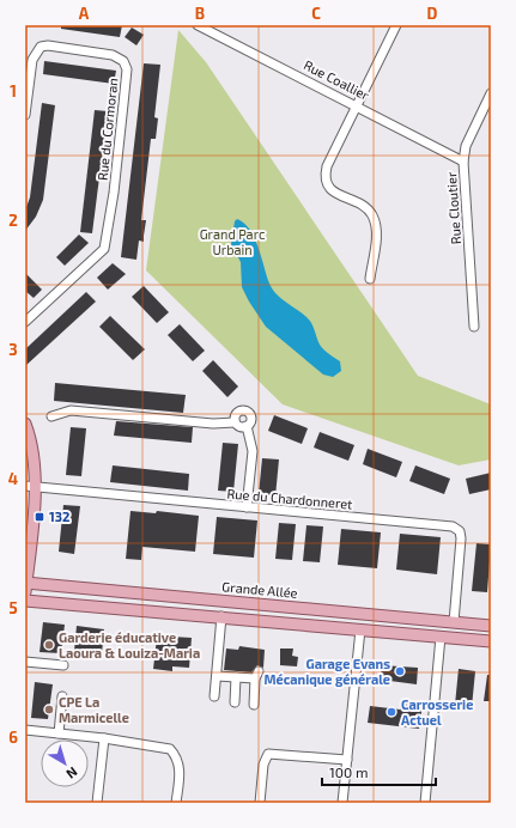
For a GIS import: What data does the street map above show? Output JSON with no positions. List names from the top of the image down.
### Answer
{
  "streets": {
    "main road": ["Grande Allée"],
    "street": [
      "Rue Coallier",
      "Rue du Cormoran",
      "Rue Cloutier",
      "Rue du Chardonneret"
    ]
  },
  "crossings": [
    ["Rue Coallier", "Rue Cloutier"],
    ["Rue du Chardonneret", "Grande Allée"]
  ],
  "parks": ["Grand Parc Urbain"],
  "places": {
    "transit": ["132"],
    "other": [
      "Garderie éducative Laoura & Louiza-Maria",
      "Garage Evans Mécanique générale",
      "CPE La Marmicelle",
      "Carrosserie Actuel"
    ]
  },
  "scale_bar": "100 m",
  "north": "bottom right",
  "grid": {
    "columns": [
      "A",
      "B",
      "C",
      "D"
    ],
    "rows": [
      "1",
      "2",
      "3",
      "4",
      "5",
      "6"
    ]
  }
}
